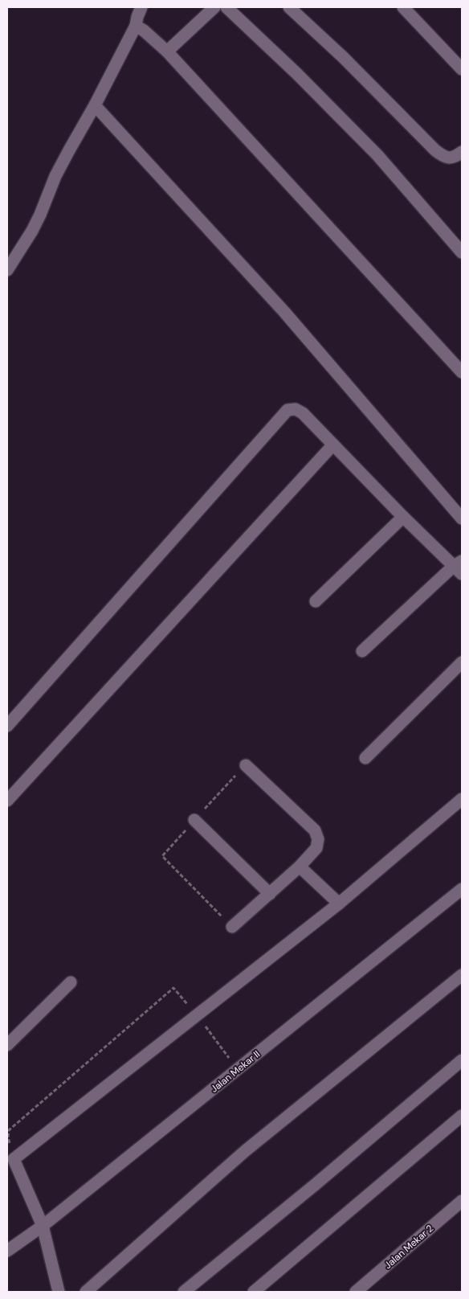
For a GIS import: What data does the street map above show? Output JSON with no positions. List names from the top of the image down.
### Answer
{
  "streets": {
    "street": ["Jalan Mekar II", "Jalan Mekar 2"]
  }
}
